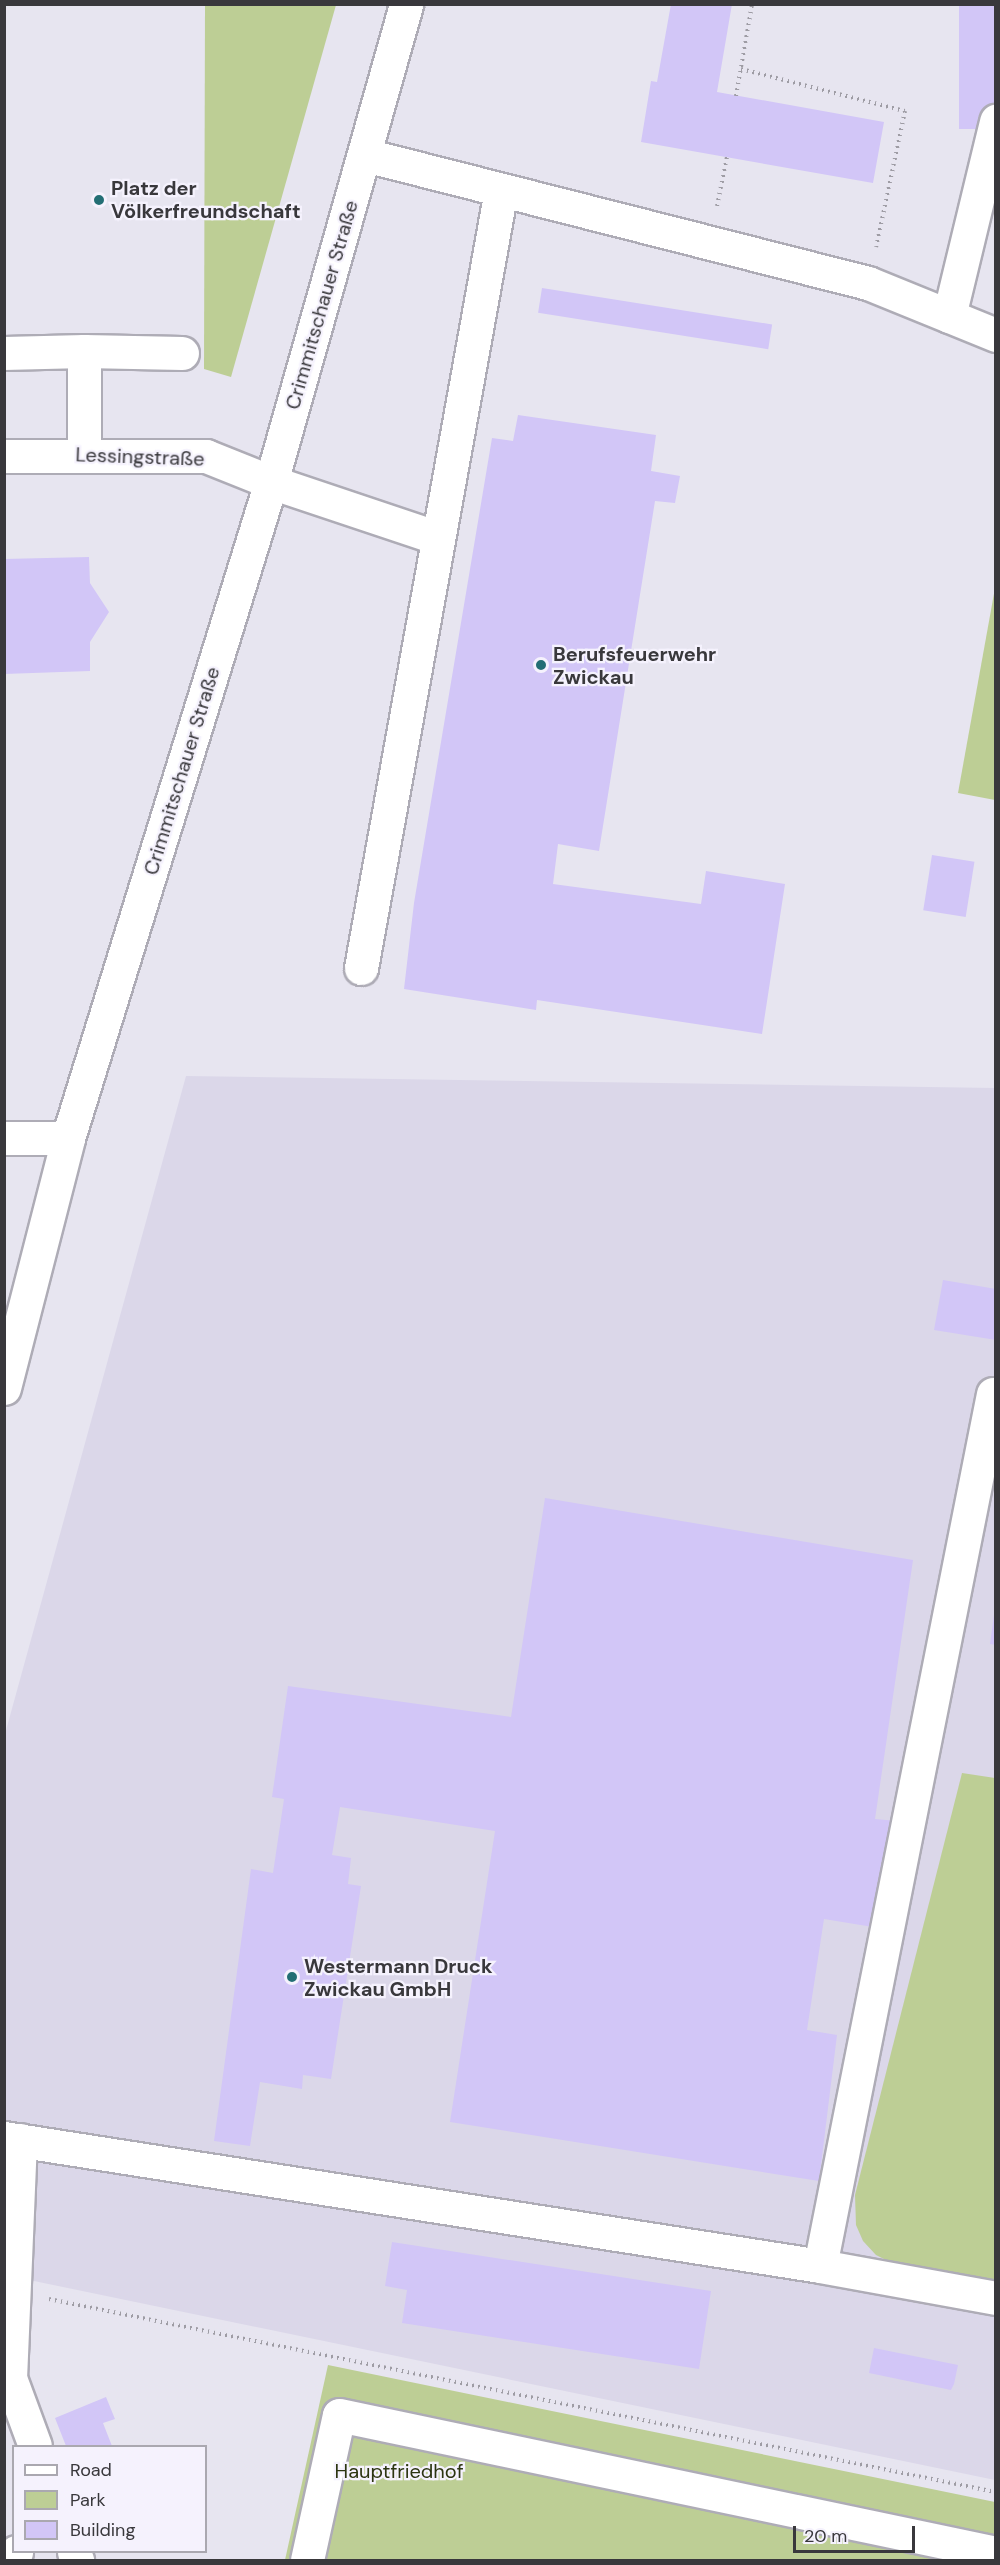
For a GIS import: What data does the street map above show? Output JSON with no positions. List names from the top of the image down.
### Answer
{
  "streets": {
    "main road": ["Crimmitschauer Straße", "Lessingstraße"]
  },
  "crossings": [
    ["Crimmitschauer Straße", "Lessingstraße"]
  ],
  "parks": ["Hauptfriedhof"],
  "places": ["Platz der Völkerfreundschaft", "Berufsfeuerwehr Zwickau", "Westermann Druck Zwickau GmbH"],
  "legend": ["Road", "Park", "Building"],
  "scale_bar": "20 m"
}
